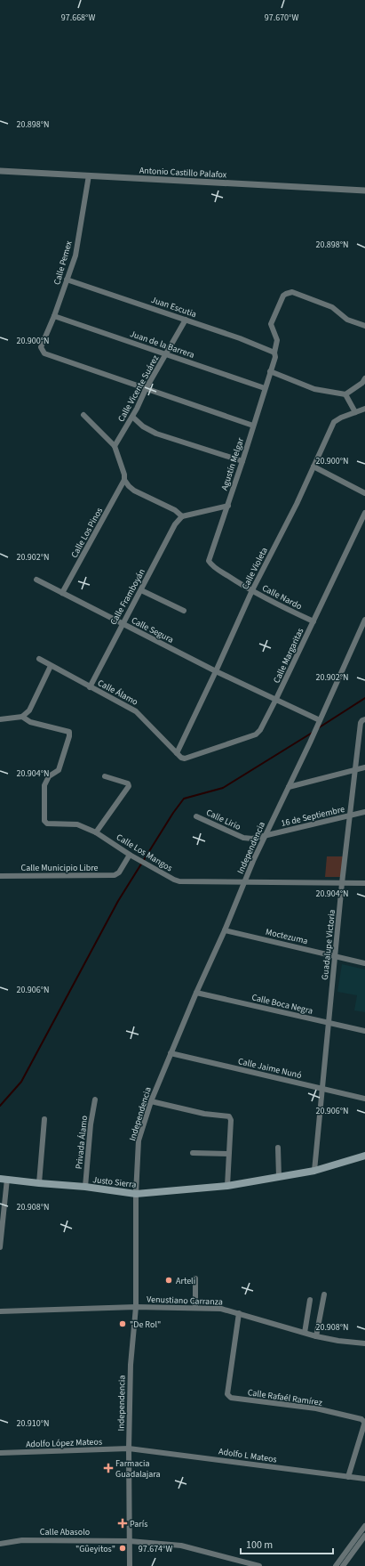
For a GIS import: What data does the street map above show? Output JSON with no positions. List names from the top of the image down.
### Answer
{
  "streets": {
    "main road": ["Justo Sierra"],
    "street": [
      "Antonio Castillo Palafox",
      "Calle Pemex",
      "Juan Escutia",
      "Juan de la Barrera",
      "Calle Vicente Suárez",
      "Agustín Melgar",
      "Calle Los Pinos",
      "Calle Violeta",
      "Calle Framboyán",
      "Calle Nardo",
      "Calle Segura",
      "Calle Margaritas",
      "Calle Álamo",
      "16 de Septiembre",
      "Calle Lirio",
      "Independencia",
      "Calle Los Mangos",
      "Calle Municipio Libre",
      "Moctezuma",
      "Guadalupe Victoria",
      "Calle Boca Negra",
      "Calle Jaime Nunó",
      "Privada Álamo",
      "Venustiano Carranza",
      "Calle Rafaél Ramírez",
      "Adolfo López Mateos",
      "Adolfo L Mateos",
      "Calle Abasolo"
    ]
  },
  "crossings": [
    ["Antonio Castillo Palafox", "Calle Pemex"],
    ["Calle Pemex", "Juan Escutia"],
    ["Calle Pemex", "Juan de la Barrera"],
    ["Calle Pemex", "Calle Vicente Suárez"],
    ["Juan Escutia", "Calle Vicente Suárez"],
    ["Juan Escutia", "Agustín Melgar"],
    ["Juan de la Barrera", "Calle Vicente Suárez"],
    ["Juan de la Barrera", "Agustín Melgar"],
    ["Agustín Melgar", "Calle Nardo"],
    ["Calle Los Pinos", "Calle Segura"],
    ["Calle Violeta", "Calle Nardo"],
    ["Calle Violeta", "Calle Segura"],
    ["Calle Violeta", "Calle Álamo"],
    ["Calle Framboyán", "Calle Segura"],
    ["Calle Framboyán", "Calle Álamo"],
    ["Calle Nardo", "Calle Margaritas"],
    ["Calle Segura", "Calle Margaritas"],
    ["Calle Segura", "Independencia"],
    ["Calle Margaritas", "Calle Álamo"],
    ["16 de Septiembre", "Calle Lirio"],
    ["16 de Septiembre", "Independencia"],
    ["16 de Septiembre", "Guadalupe Victoria"],
    ["Calle Lirio", "Independencia"],
    ["Independencia", "Calle Los Mangos"],
    ["Independencia", "Moctezuma"],
    ["Independencia", "Calle Boca Negra"],
    ["Independencia", "Calle Jaime Nunó"],
    ["Independencia", "Justo Sierra"],
    ["Independencia", "Venustiano Carranza"],
    ["Independencia", "Adolfo López Mateos"],
    ["Independencia", "Adolfo L Mateos"],
    ["Independencia", "Calle Abasolo"],
    ["Calle Los Mangos", "Calle Municipio Libre"],
    ["Calle Los Mangos", "Guadalupe Victoria"],
    ["Moctezuma", "Guadalupe Victoria"],
    ["Guadalupe Victoria", "Calle Boca Negra"],
    ["Guadalupe Victoria", "Calle Jaime Nunó"],
    ["Guadalupe Victoria", "Justo Sierra"],
    ["Privada Álamo", "Justo Sierra"],
    ["Venustiano Carranza", "Calle Rafaél Ramírez"],
    ["Calle Rafaél Ramírez", "Adolfo L Mateos"],
    ["Adolfo López Mateos", "Adolfo L Mateos"]
  ],
  "places": {
    "other": ["Arteli", "\"De Rol\"", "\"Gûeyitos\""],
    "health": ["Farmacia Guadalajara", "París"]
  },
  "scale_bar": "100 m",
  "coordinates": [
    "97.668°W",
    "97.670°W",
    "20.898°N",
    "20.900°N",
    "20.902°N",
    "20.904°N",
    "20.906°N",
    "20.908°N",
    "20.910°N",
    "97.674°W"
  ]
}
